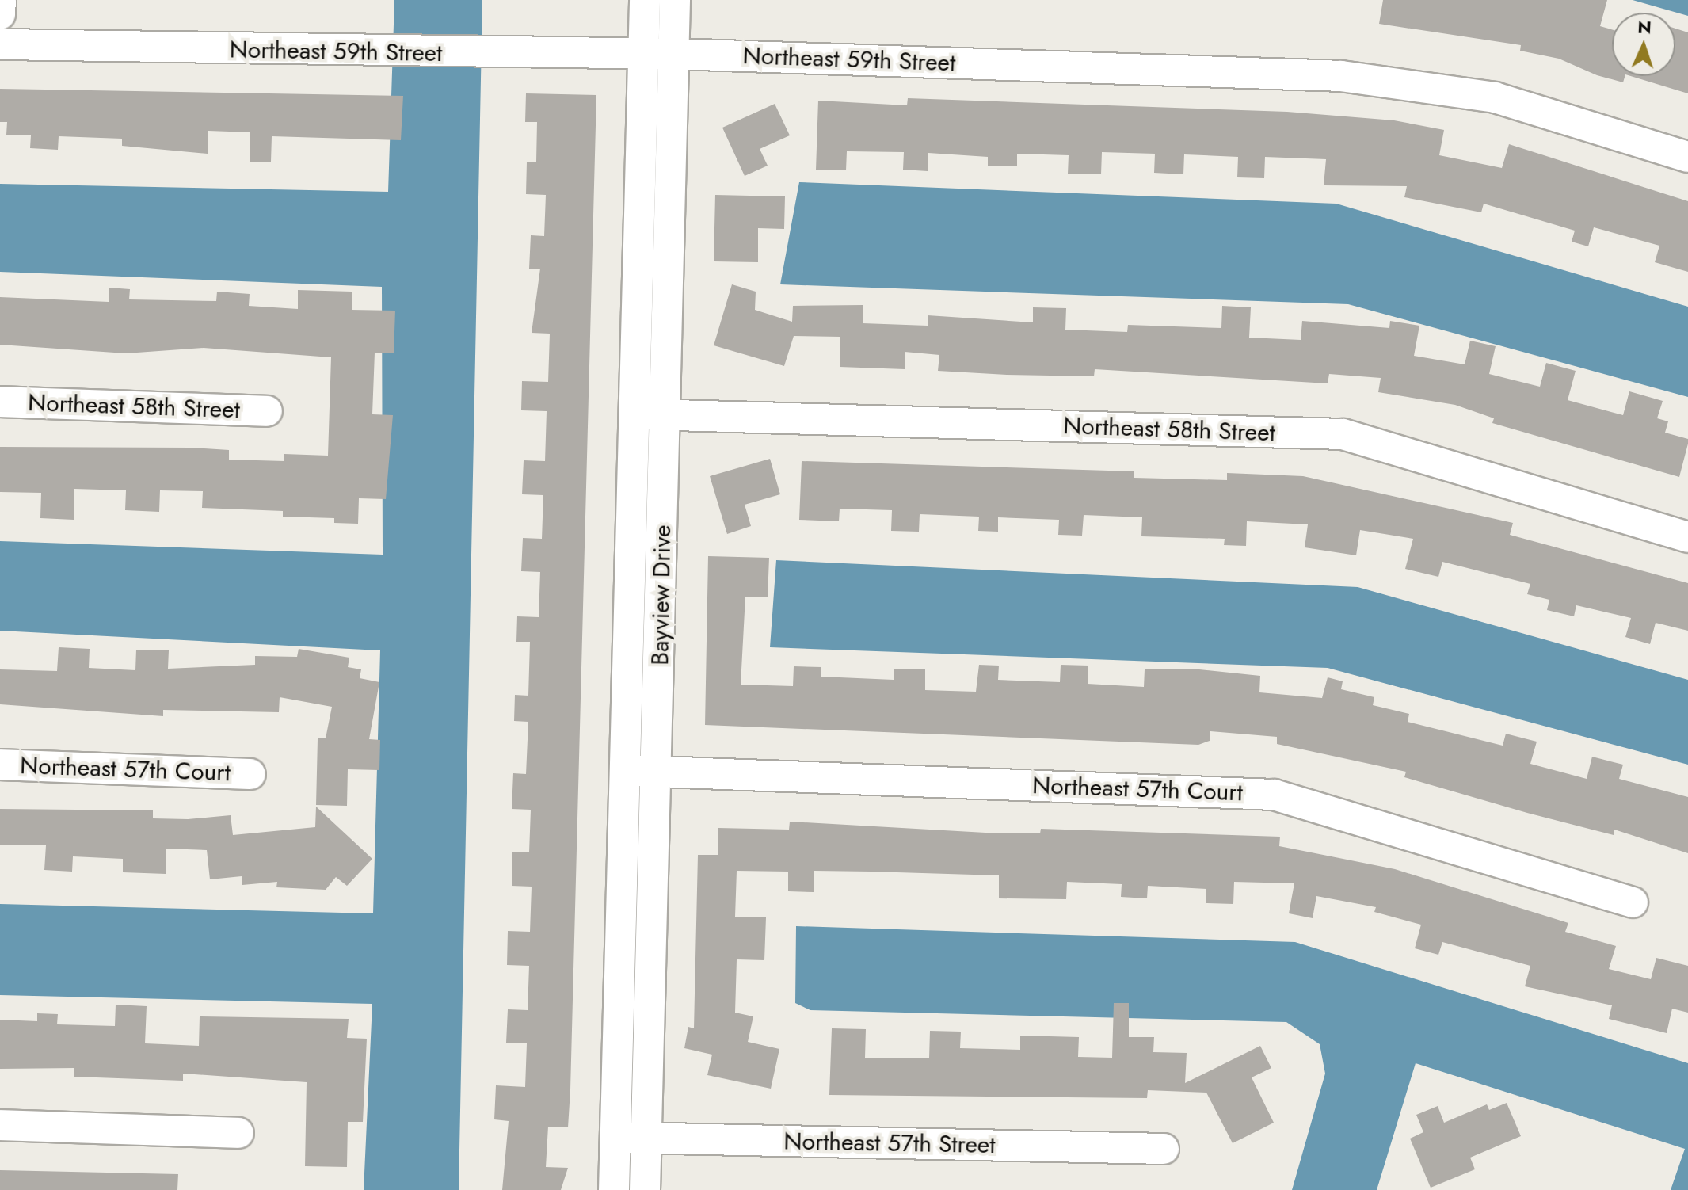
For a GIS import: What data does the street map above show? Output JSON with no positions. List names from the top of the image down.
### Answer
{
  "streets": {
    "street": [
      "Northeast 59th Street",
      "Northeast 58th Street",
      "Bayview Drive",
      "Northeast 57th Court",
      "Northeast 57th Street"
    ]
  },
  "crossings": [
    ["Northeast 59th Street", "Bayview Drive"],
    ["Northeast 58th Street", "Bayview Drive"],
    ["Bayview Drive", "Northeast 57th Court"],
    ["Bayview Drive", "Northeast 57th Street"]
  ],
  "north": "top"
}
